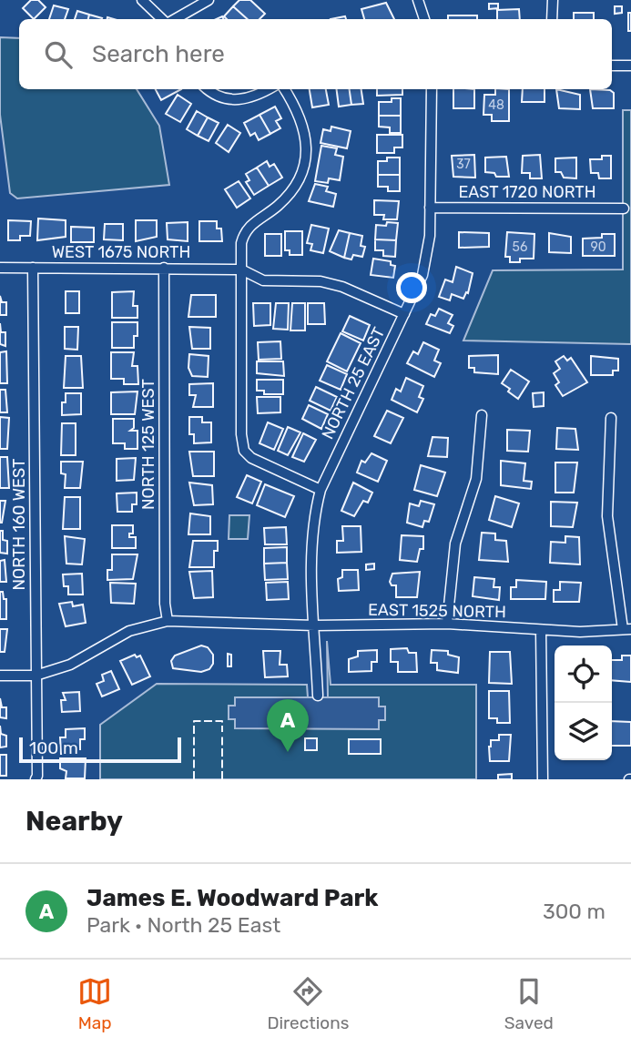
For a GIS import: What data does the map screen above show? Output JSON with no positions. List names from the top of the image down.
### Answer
{
  "streets": {
    "street": [
      "EAST 1720 NORTH",
      "WEST 1675 NORTH",
      "NORTH 25 EAST",
      "NORTH 125 WEST",
      "NORTH 160 WEST",
      "EAST 1525 NORTH"
    ]
  },
  "crossings": [
    ["EAST 1720 NORTH", "NORTH 25 EAST"],
    ["WEST 1675 NORTH", "NORTH 25 EAST"],
    ["WEST 1675 NORTH", "NORTH 125 WEST"],
    ["WEST 1675 NORTH", "NORTH 160 WEST"],
    ["NORTH 25 EAST", "EAST 1525 NORTH"],
    ["NORTH 125 WEST", "EAST 1525 NORTH"],
    ["NORTH 160 WEST", "EAST 1525 NORTH"]
  ],
  "house_numbers": [
    "48",
    "37",
    "56",
    "90"
  ],
  "scale_bar": "100 m",
  "page": {
    "search": "Search here",
    "pins": "A",
    "scale": "100 m",
    "heading": "Nearby",
    "list": [
      {
        "mark": "A",
        "name": "James E. Woodward Park",
        "note": "Park · North 25 East",
        "value": "300 m"
      }
    ],
    "nav": ["Map", "Directions", "Saved"]
  }
}
